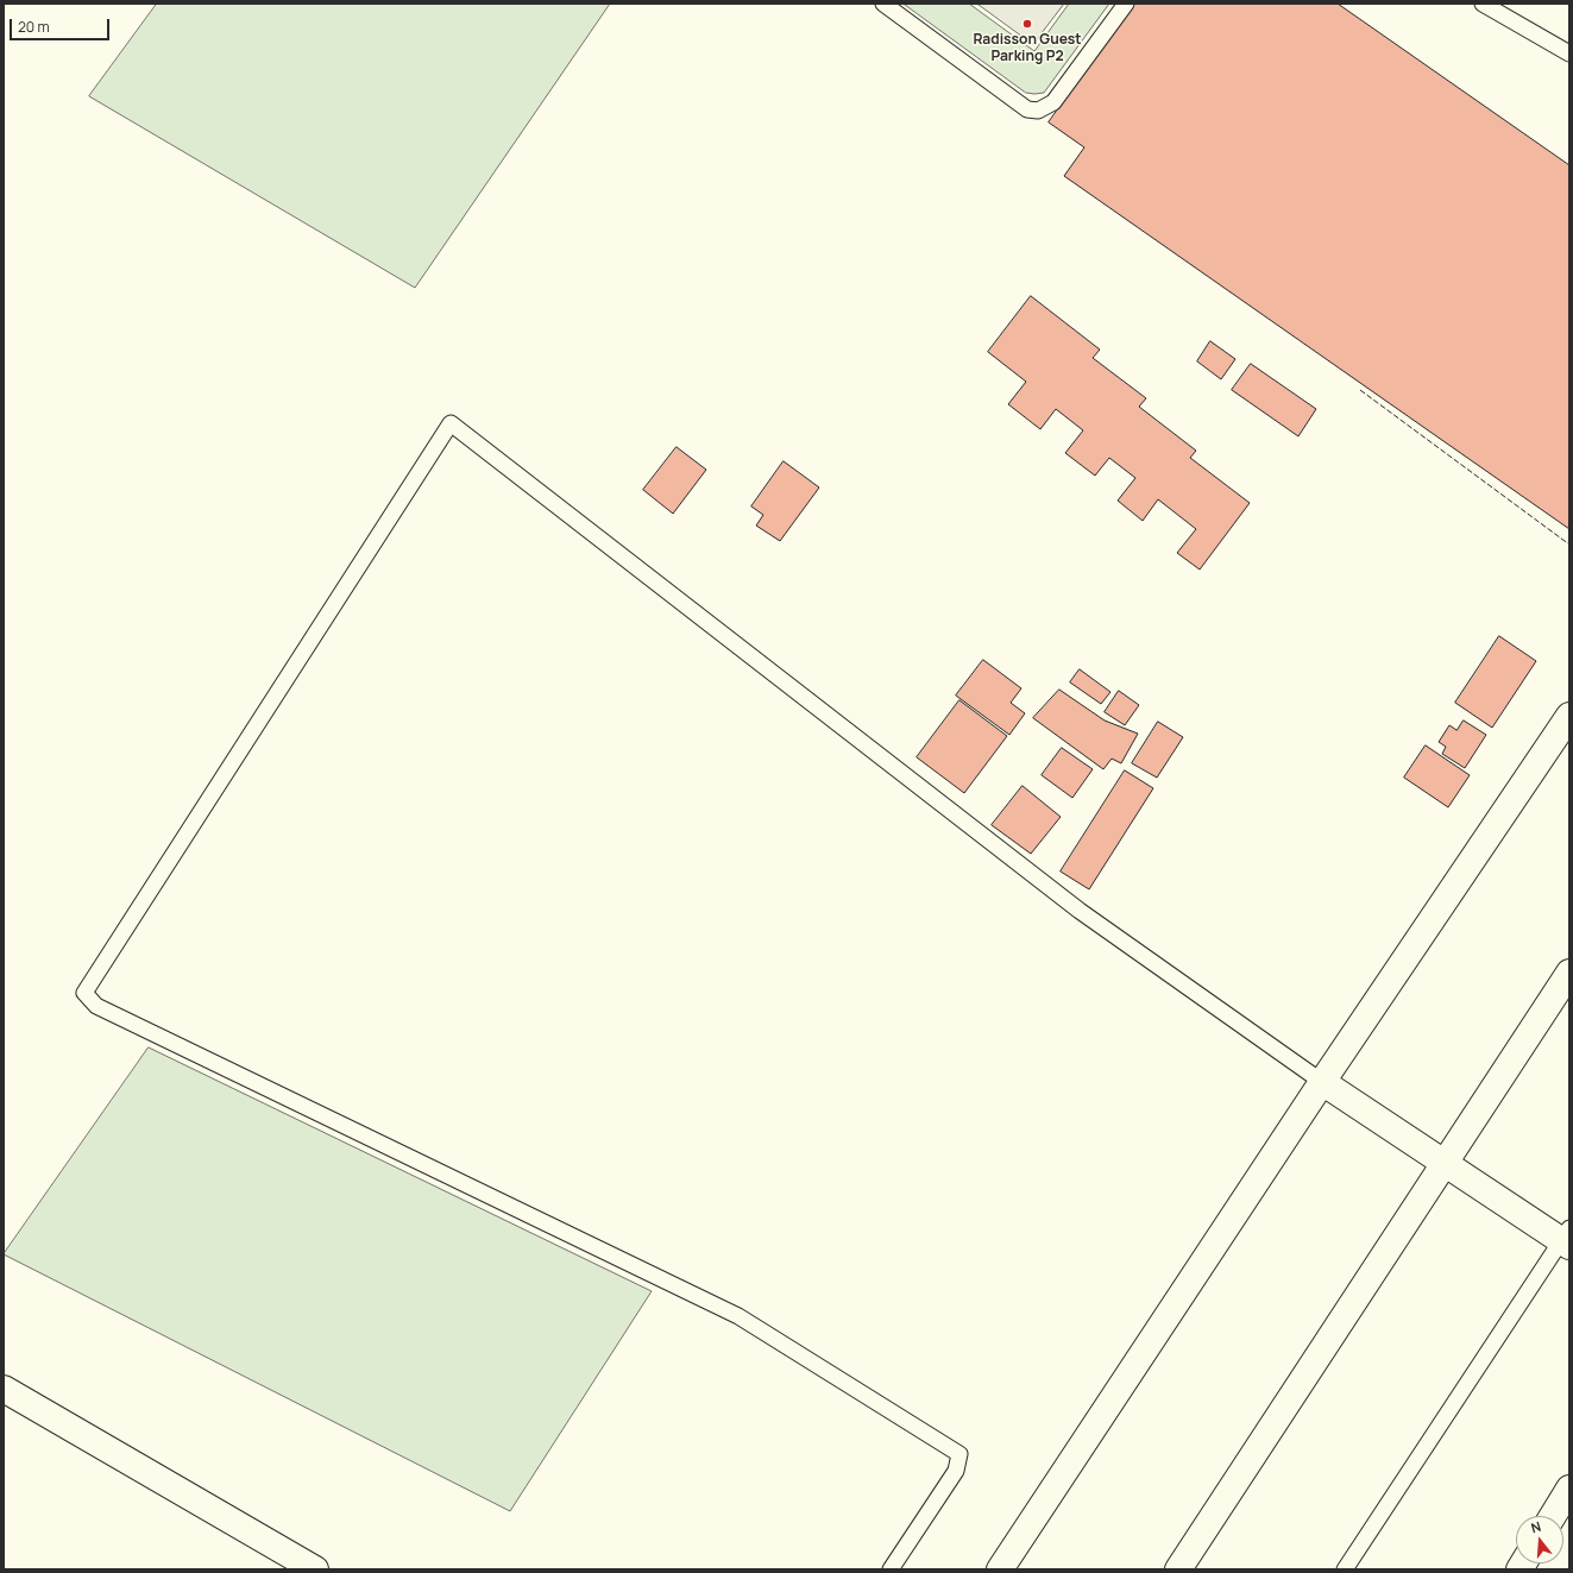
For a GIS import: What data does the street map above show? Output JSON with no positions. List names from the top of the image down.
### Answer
{
  "places": ["Radisson Guest Parking P2"],
  "scale_bar": "20 m",
  "north": "top"
}
